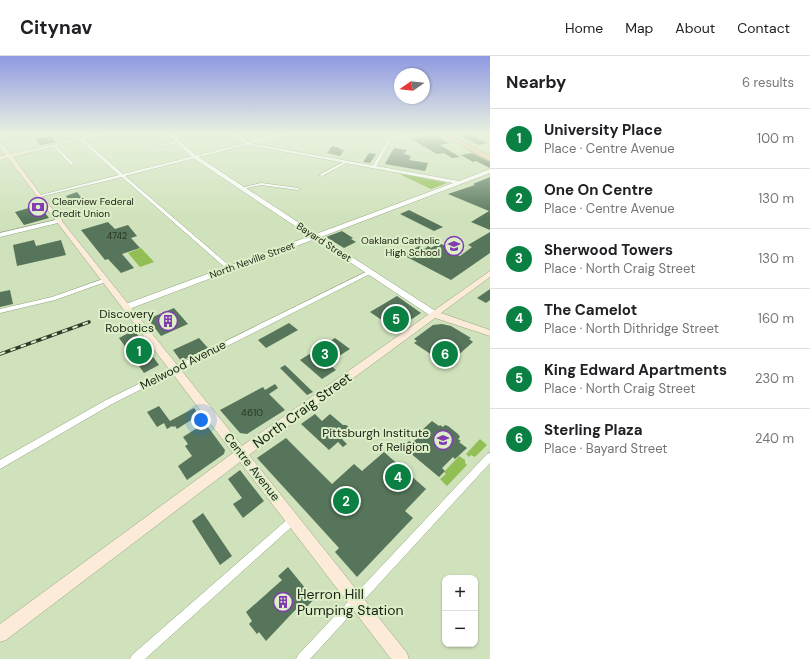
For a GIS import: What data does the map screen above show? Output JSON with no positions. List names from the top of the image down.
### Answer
{
  "streets": {
    "main road": ["Bayard Street", "North Craig Street", "Centre Avenue"],
    "street": ["North Neville Street", "Melwood Avenue"]
  },
  "crossings": [
    ["Bayard Street", "North Neville Street"],
    ["Bayard Street", "Melwood Avenue"],
    ["Bayard Street", "North Craig Street"],
    ["North Neville Street", "Centre Avenue"],
    ["Melwood Avenue", "Centre Avenue"],
    ["North Craig Street", "Centre Avenue"]
  ],
  "places": {
    "bank": ["Clearview Federal Credit Union"],
    "school or university": ["Oakland Catholic High School", "Pittsburgh Institute of Religion"],
    "building": ["Discovery Robotics", "Herron Hill Pumping Station"]
  },
  "house_numbers": ["4742", "4610"],
  "north": "left",
  "page": {
    "header": "Citynav",
    "nav": [
      "Home",
      "Map",
      "About",
      "Contact"
    ],
    "heading": ["Nearby", "6 results"],
    "list": [
      {
        "mark": "1",
        "name": "University Place",
        "note": "Place · Centre Avenue",
        "value": "100 m"
      },
      {
        "mark": "2",
        "name": "One On Centre",
        "note": "Place · Centre Avenue",
        "value": "130 m"
      },
      {
        "mark": "3",
        "name": "Sherwood Towers",
        "note": "Place · North Craig Street",
        "value": "130 m"
      },
      {
        "mark": "4",
        "name": "The Camelot",
        "note": "Place · North Dithridge Street",
        "value": "160 m"
      },
      {
        "mark": "5",
        "name": "King Edward Apartments",
        "note": "Place · North Craig Street",
        "value": "230 m"
      },
      {
        "mark": "6",
        "name": "Sterling Plaza",
        "note": "Place · Bayard Street",
        "value": "240 m"
      }
    ],
    "pins": [
      "5",
      "1",
      "3",
      "6",
      "4",
      "2"
    ],
    "map_buttons": ["+", "−"]
  }
}
